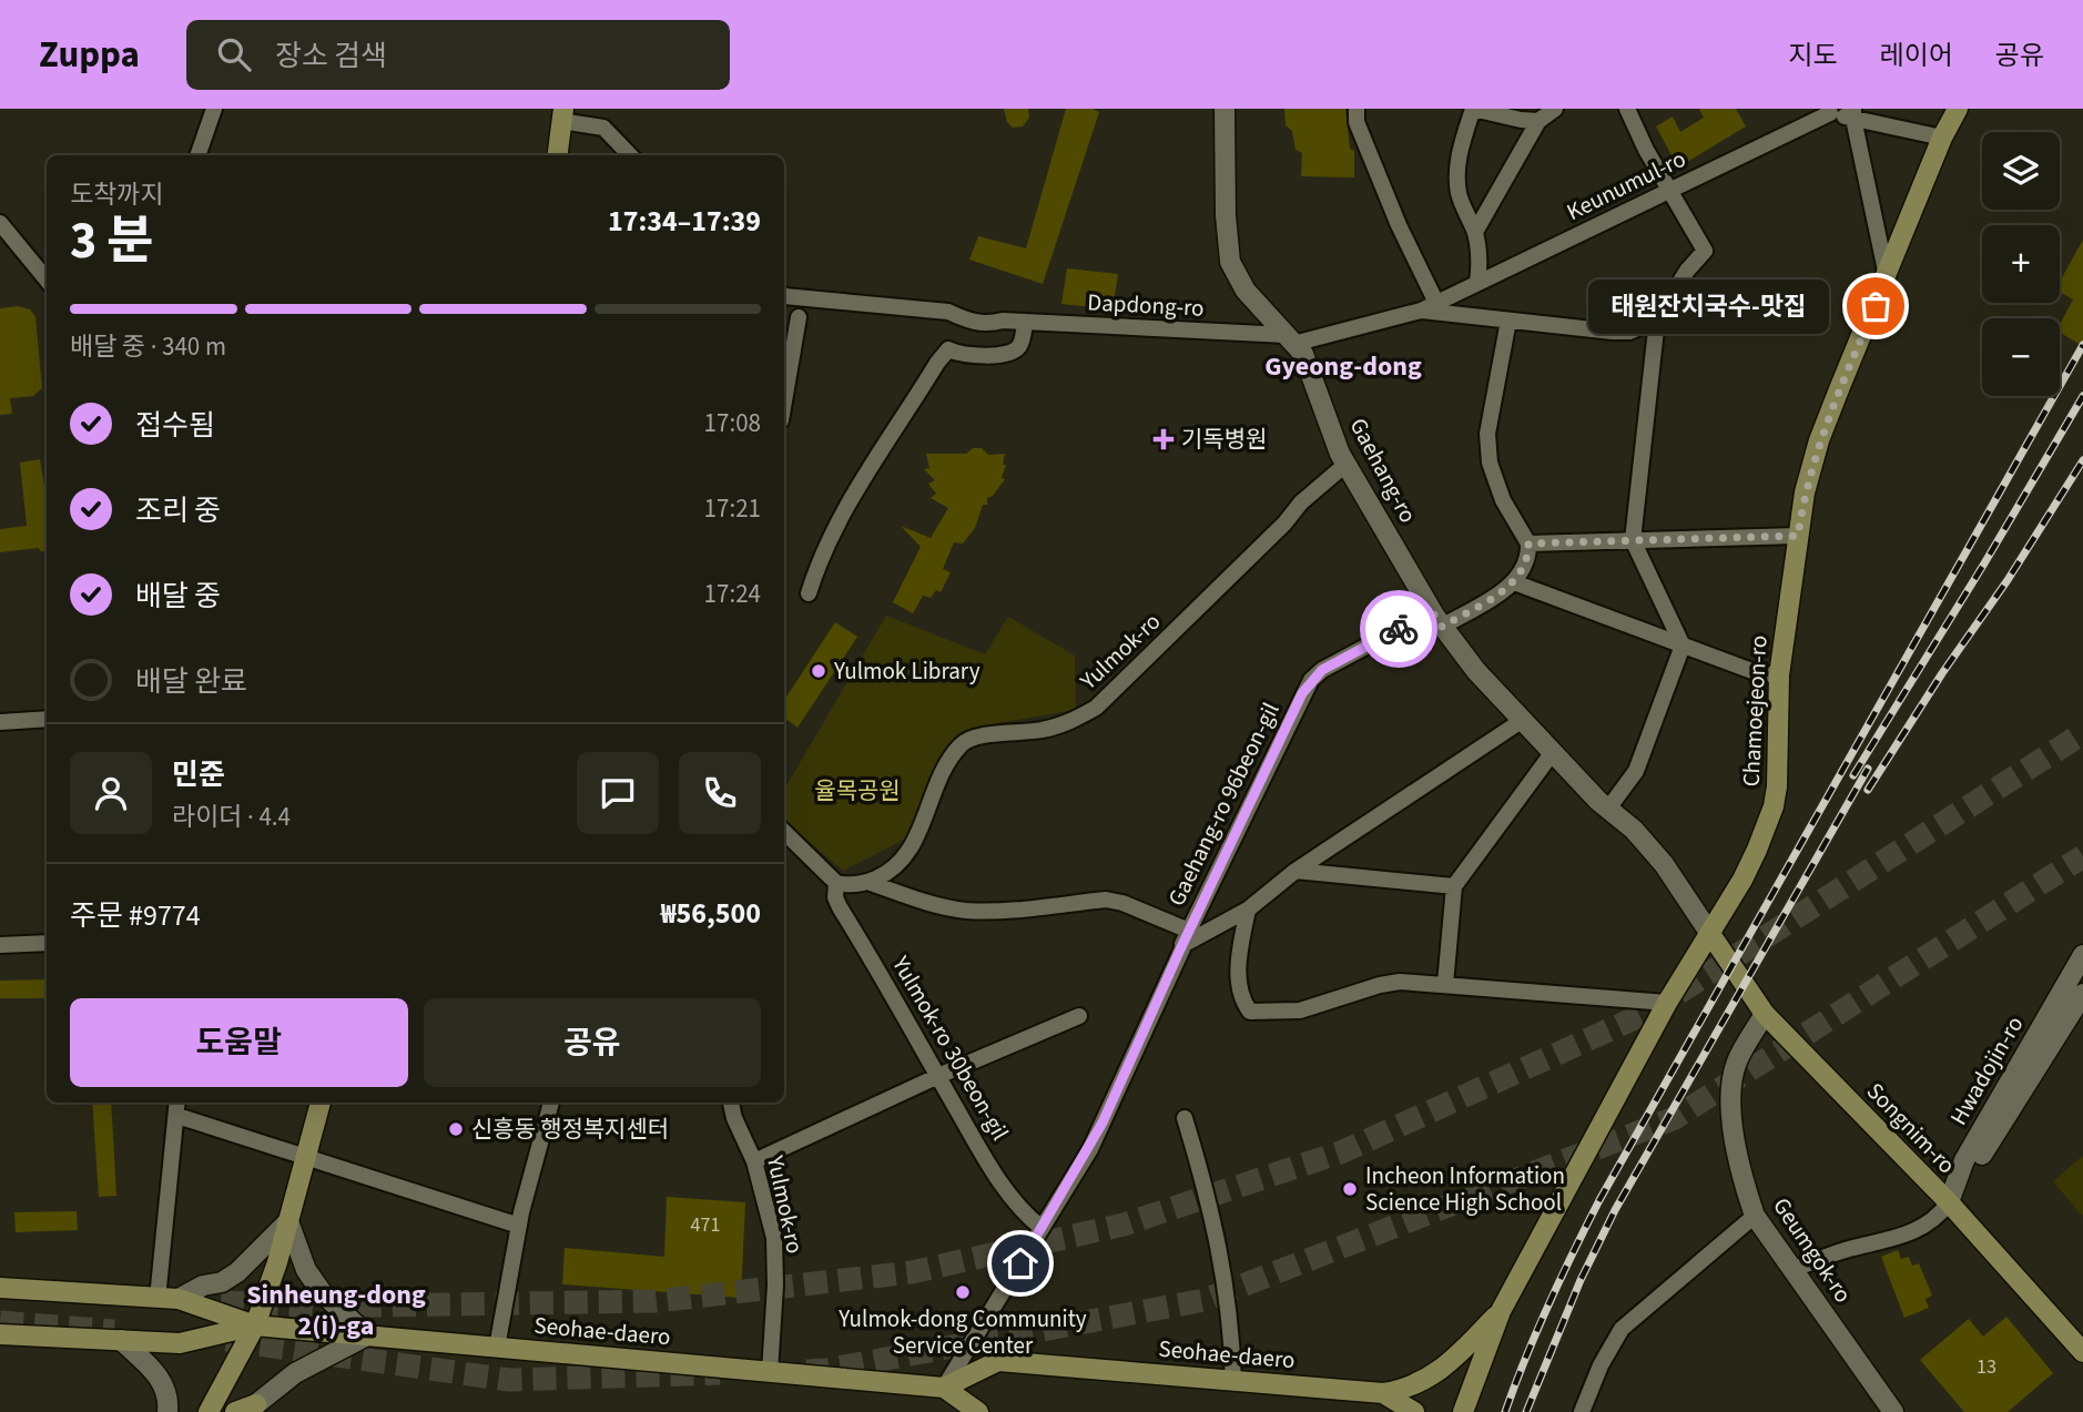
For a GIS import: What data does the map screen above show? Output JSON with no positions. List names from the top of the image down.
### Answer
{
  "streets": {
    "main road": ["Chamoejeon-ro", "Songnim-ro", "Seohae-daero"],
    "street": [
      "Keunumul-ro",
      "Dapdong-ro",
      "Gaehang-ro",
      "Yulmok-ro",
      "Gaehang-ro 96beon-gil",
      "Yulmok-ro 30beon-gil",
      "Hwadojin-ro",
      "Geumgok-ro"
    ]
  },
  "crossings": [
    ["Keunumul-ro", "Dapdong-ro"],
    ["Keunumul-ro", "Gaehang-ro"],
    ["Keunumul-ro", "Chamoejeon-ro"],
    ["Dapdong-ro", "Gaehang-ro"],
    ["Gaehang-ro", "Yulmok-ro"],
    ["Gaehang-ro", "Chamoejeon-ro"],
    ["Gaehang-ro", "Gaehang-ro 96beon-gil"],
    ["Gaehang-ro", "Songnim-ro"],
    ["Yulmok-ro", "Yulmok-ro 30beon-gil"],
    ["Yulmok-ro", "Seohae-daero"],
    ["Chamoejeon-ro", "Songnim-ro"],
    ["Gaehang-ro 96beon-gil", "Yulmok-ro 30beon-gil"],
    ["Gaehang-ro 96beon-gil", "Seohae-daero"],
    ["Hwadojin-ro", "Songnim-ro"],
    ["Songnim-ro", "Geumgok-ro"]
  ],
  "districts": ["Gyeong-dong", "Sinheung-dong 2(i)-ga"],
  "parks": ["율목공원"],
  "places": {
    "other": [
      "태원잔치국수-맛집",
      "Yulmok Library",
      "신흥동 행정복지센터",
      "Incheon Information Science High School",
      "Yulmok-dong Community Service Center"
    ],
    "health": ["기독병원"]
  },
  "house_numbers": ["471", "13"],
  "page": {
    "header": "Zuppa",
    "search": "장소 검색",
    "nav": ["지도", "레이어", "공유"],
    "map_buttons": ["+", "−"],
    "heading": ["3 분", "도착까지", "17:34–17:39"],
    "panel": [
      "민준",
      "라이더 · 4.4",
      "주문 #9774",
      "₩56,500"
    ],
    "bubble": "태원잔치국수-맛집",
    "bar": "배달 중 · 340 m",
    "list": [
      ["접수됨", "17:08"],
      ["조리 중", "17:21"],
      ["배달 중", "17:24"],
      "배달 완료"
    ],
    "buttons": ["도움말", "공유"]
  }
}
